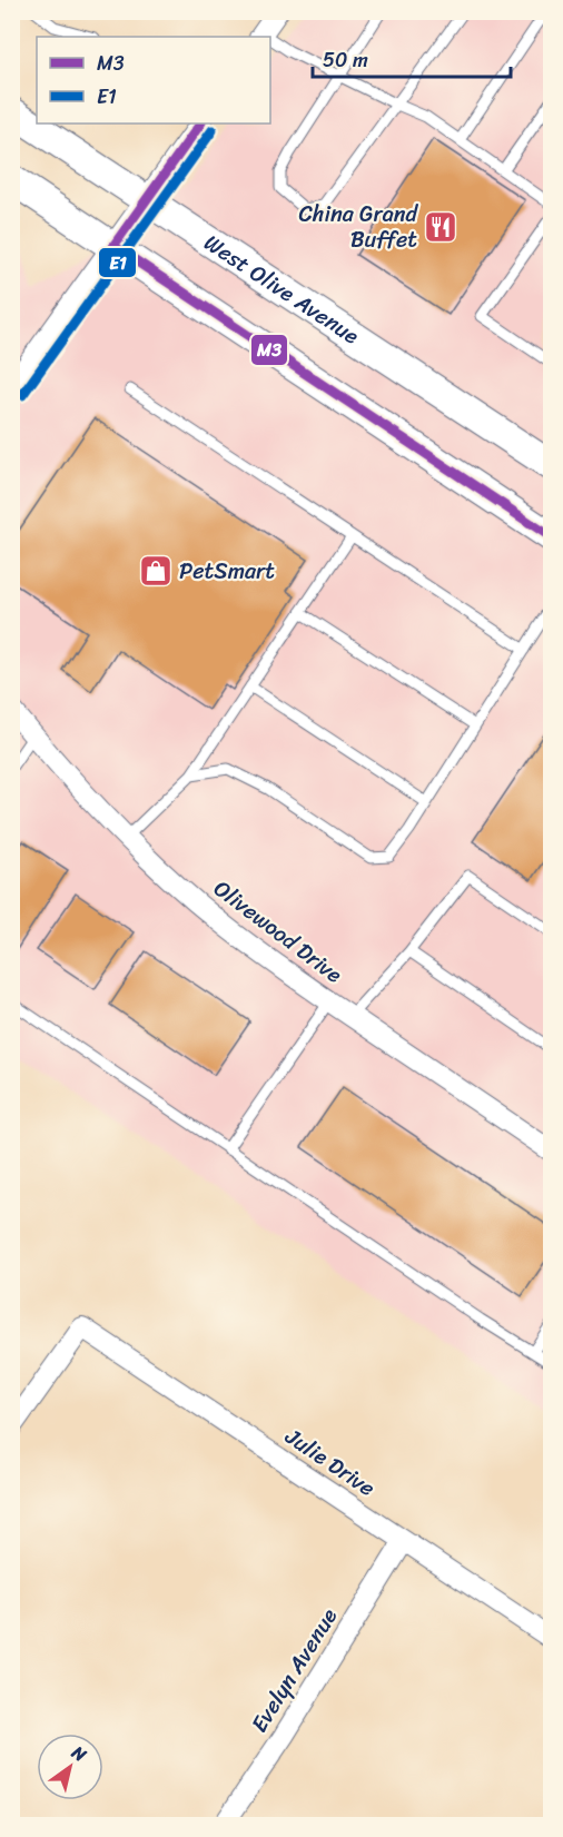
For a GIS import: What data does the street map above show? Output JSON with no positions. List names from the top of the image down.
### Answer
{
  "streets": {
    "main road": ["West Olive Avenue"],
    "street": ["Olivewood Drive", "Julie Drive", "Evelyn Avenue"]
  },
  "crossings": [
    ["Julie Drive", "Evelyn Avenue"]
  ],
  "places": {
    "restaurant": ["China Grand Buffet"],
    "shop": ["PetSmart"]
  },
  "lines": ["transit line M3", "transit line E1"],
  "legend": ["M3", "E1"],
  "scale_bar": "50 m",
  "north": "top right"
}
